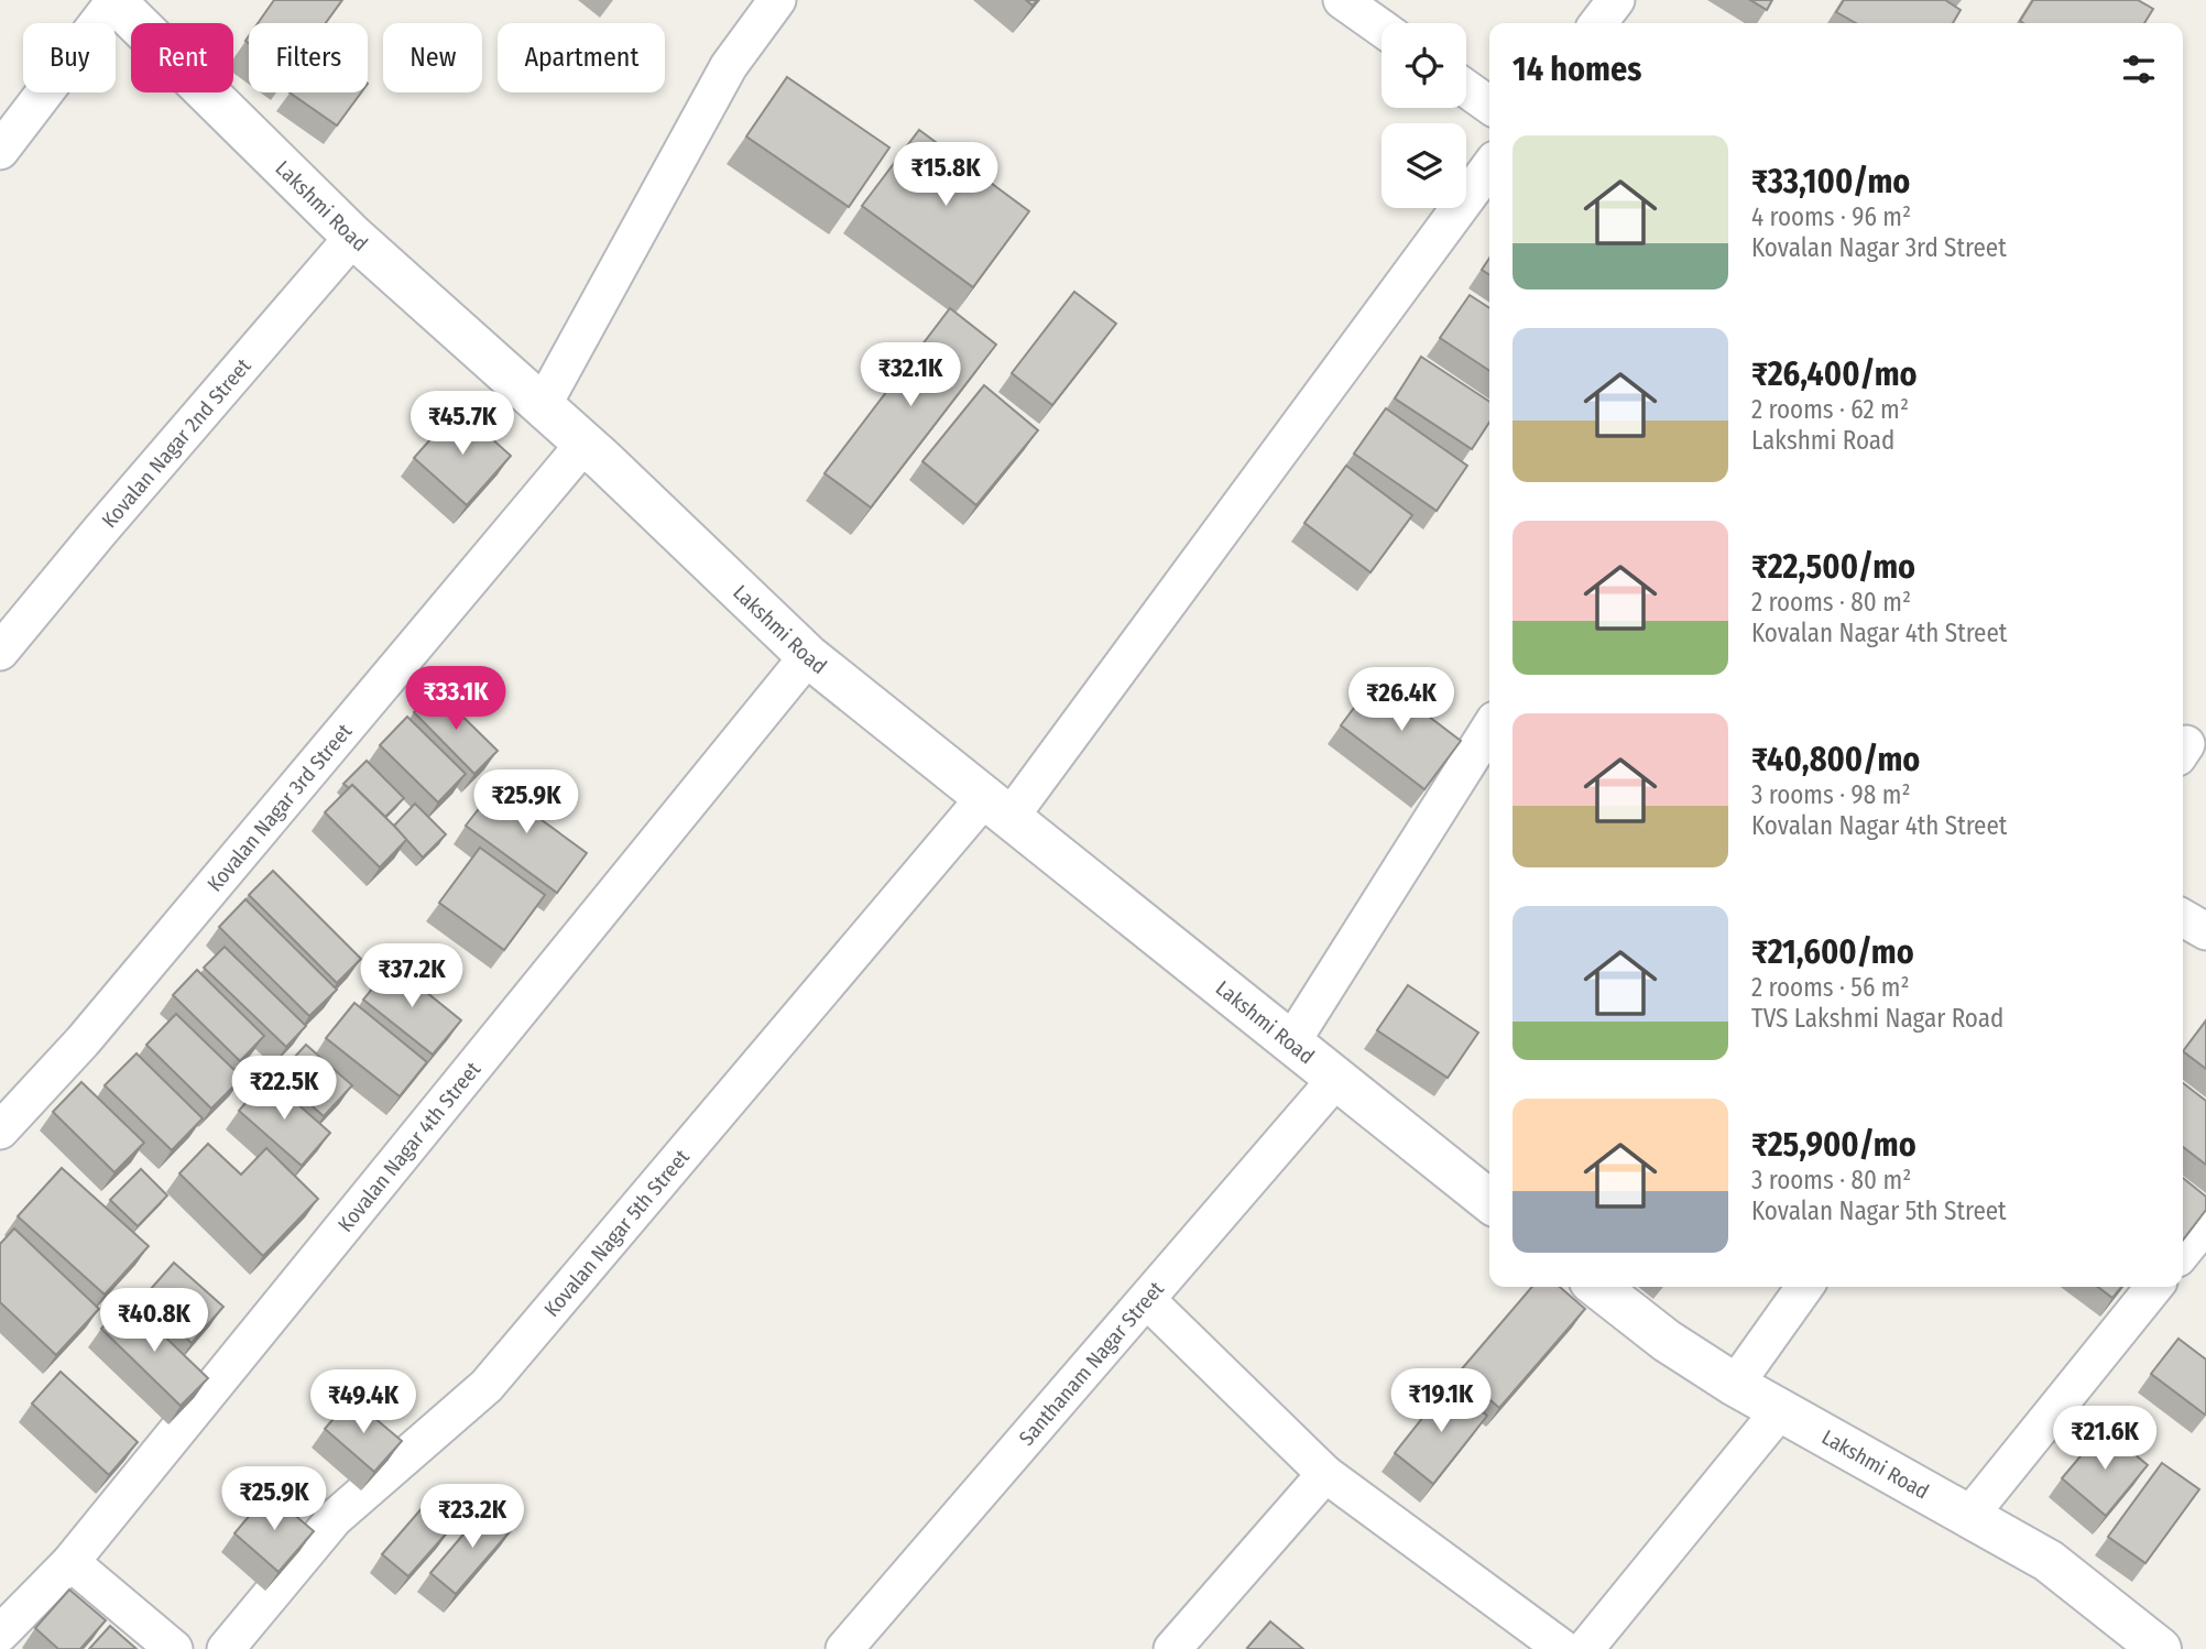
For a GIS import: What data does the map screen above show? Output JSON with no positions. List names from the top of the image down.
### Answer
{
  "streets": {
    "street": [
      "Lakshmi Road",
      "Kovalan Nagar 2nd Street",
      "Kovalan Nagar 3rd Street",
      "Kovalan Nagar 4th Street",
      "Kovalan Nagar 5th Street",
      "Santhanam Nagar Street"
    ]
  },
  "crossings": [
    ["Lakshmi Road", "Kovalan Nagar 2nd Street"],
    ["Lakshmi Road", "Kovalan Nagar 3rd Street"],
    ["Lakshmi Road", "Kovalan Nagar 4th Street"],
    ["Lakshmi Road", "Kovalan Nagar 5th Street"],
    ["Lakshmi Road", "Santhanam Nagar Street"]
  ],
  "page": {
    "chip": [
      "Buy",
      "Rent",
      "Filters",
      "New",
      "Apartment"
    ],
    "heading": "14 homes",
    "list": [
      {
        "name": "₹33,100/mo",
        "note": "4 rooms · 96 m² · Kovalan Nagar 3rd Street"
      },
      {
        "name": "₹26,400/mo",
        "note": "2 rooms · 62 m² · Lakshmi Road"
      },
      {
        "name": "₹22,500/mo",
        "note": "2 rooms · 80 m² · Kovalan Nagar 4th Street"
      },
      {
        "name": "₹40,800/mo",
        "note": "3 rooms · 98 m² · Kovalan Nagar 4th Street"
      },
      {
        "name": "₹21,600/mo",
        "note": "2 rooms · 56 m² · TVS Lakshmi Nagar Road"
      },
      {
        "name": "₹25,900/mo",
        "note": "3 rooms · 80 m² · Kovalan Nagar 5th Street"
      }
    ],
    "price": [
      "₹15.8K",
      "₹32.1K",
      "₹45.7K",
      "₹33.1K",
      "₹26.4K",
      "₹25.9K",
      "₹37.2K",
      "₹22.5K",
      "₹40.8K",
      "₹19.1K",
      "₹49.4K",
      "₹21.6K",
      "₹25.9K",
      "₹23.2K"
    ]
  }
}
